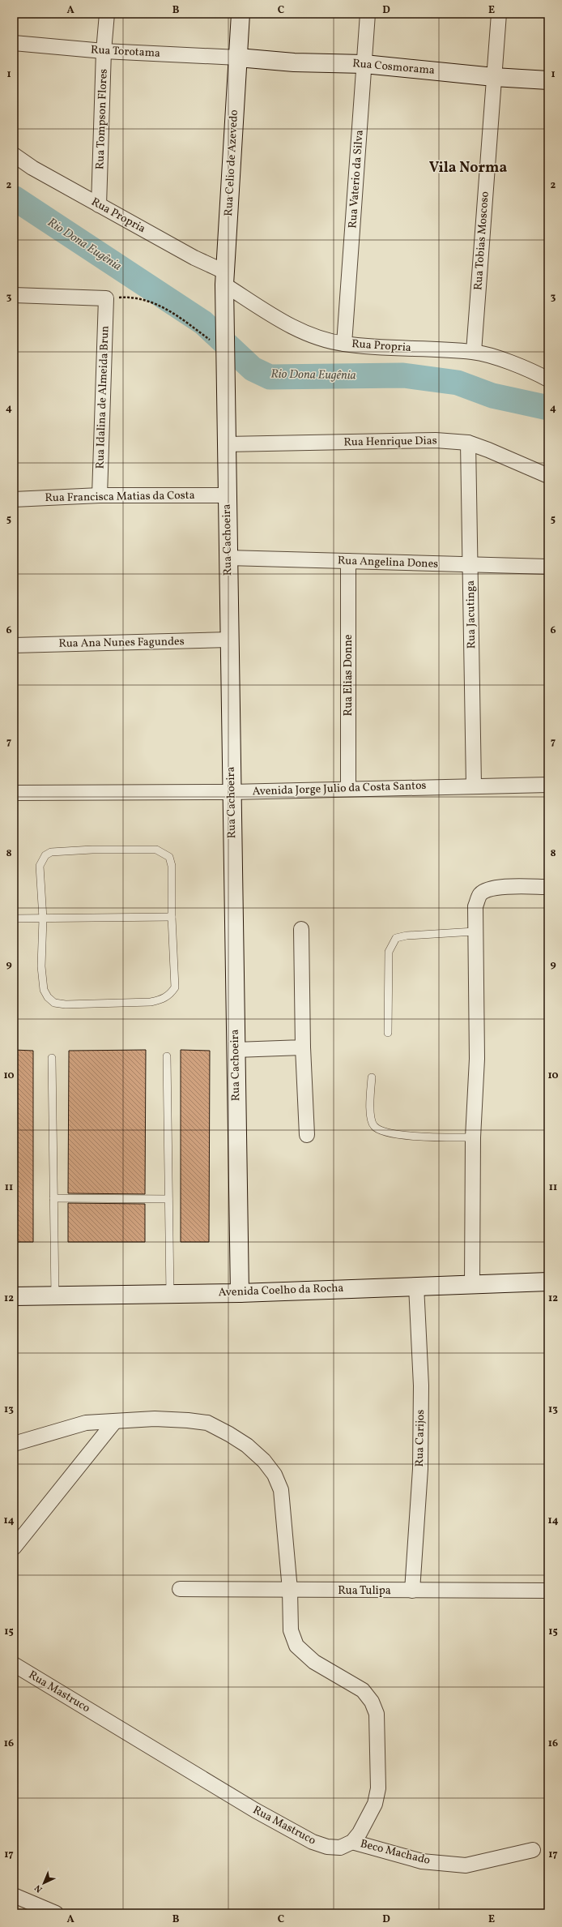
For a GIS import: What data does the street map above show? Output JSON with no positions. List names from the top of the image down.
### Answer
{
  "streets": {
    "main road": [
      "Rua Cosmorama",
      "Rua Celio de Azevedo",
      "Rua Cachoeira",
      "Avenida Coelho da Rocha"
    ],
    "street": [
      "Rua Torotama",
      "Rua Tompson Flores",
      "Rua Vaterio da Silva",
      "Rua Propria",
      "Rua Tobias Moscoso",
      "Rua Idalina de Almeida Brun",
      "Rua Henrique Dias",
      "Rua Francisca Matias da Costa",
      "Rua Angelina Dones",
      "Rua Jacutinga",
      "Rua Ana Nunes Fagundes",
      "Rua Elias Donne",
      "Avenida Jorge Julio da Costa Santos",
      "Rua Carijos",
      "Rua Tulipa",
      "Rua Mastruco",
      "Beco Machado"
    ]
  },
  "crossings": [
    ["Rua Torotama", "Rua Cosmorama"],
    ["Rua Torotama", "Rua Tompson Flores"],
    ["Rua Torotama", "Rua Celio de Azevedo"],
    ["Rua Cosmorama", "Rua Celio de Azevedo"],
    ["Rua Cosmorama", "Rua Vaterio da Silva"],
    ["Rua Cosmorama", "Rua Tobias Moscoso"],
    ["Rua Tompson Flores", "Rua Propria"],
    ["Rua Celio de Azevedo", "Rua Propria"],
    ["Rua Celio de Azevedo", "Rua Cachoeira"],
    ["Rua Vaterio da Silva", "Rua Propria"],
    ["Rua Propria", "Rua Tobias Moscoso"],
    ["Rua Idalina de Almeida Brun", "Rua Francisca Matias da Costa"],
    ["Rua Henrique Dias", "Rua Cachoeira"],
    ["Rua Henrique Dias", "Rua Jacutinga"],
    ["Rua Francisca Matias da Costa", "Rua Cachoeira"],
    ["Rua Cachoeira", "Rua Angelina Dones"],
    ["Rua Cachoeira", "Rua Ana Nunes Fagundes"],
    ["Rua Cachoeira", "Avenida Jorge Julio da Costa Santos"],
    ["Rua Cachoeira", "Avenida Coelho da Rocha"],
    ["Rua Angelina Dones", "Rua Jacutinga"],
    ["Rua Angelina Dones", "Rua Elias Donne"],
    ["Rua Jacutinga", "Avenida Jorge Julio da Costa Santos"],
    ["Rua Elias Donne", "Avenida Jorge Julio da Costa Santos"],
    ["Avenida Coelho da Rocha", "Rua Carijos"],
    ["Rua Carijos", "Rua Tulipa"],
    ["Rua Mastruco", "Beco Machado"]
  ],
  "districts": ["Vila Norma"],
  "water": ["Rio Dona Eugênia"],
  "north": "bottom left",
  "grid": {
    "columns": [
      "A",
      "B",
      "C",
      "D",
      "E"
    ],
    "rows": [
      "1",
      "2",
      "3",
      "4",
      "5",
      "6",
      "7",
      "8",
      "9",
      "10",
      "11",
      "12",
      "13",
      "14",
      "15",
      "16",
      "17"
    ]
  }
}
